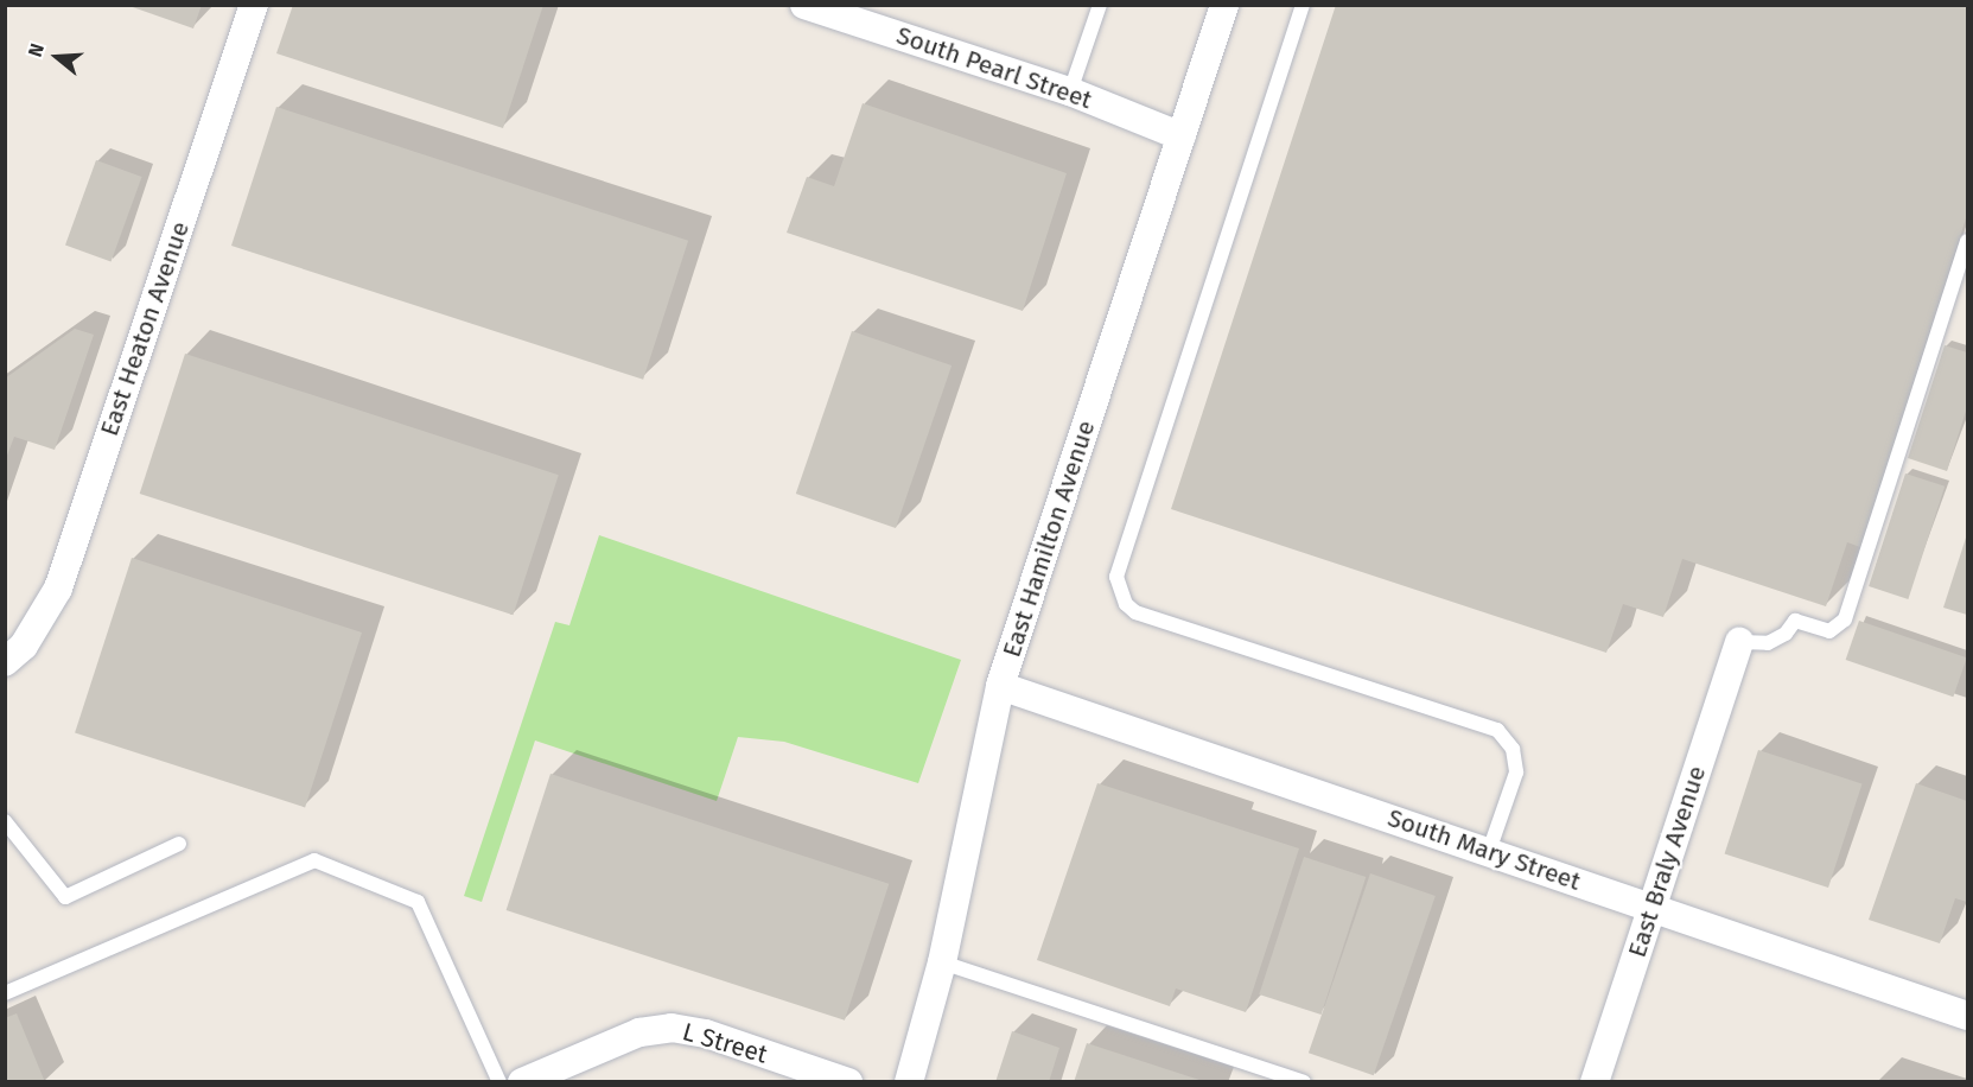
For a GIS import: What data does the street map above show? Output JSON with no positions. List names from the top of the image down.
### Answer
{
  "streets": {
    "street": [
      "South Pearl Street",
      "East Heaton Avenue",
      "East Hamilton Avenue",
      "South Mary Street",
      "East Braly Avenue",
      "L Street"
    ]
  },
  "crossings": [
    ["South Pearl Street", "East Hamilton Avenue"],
    ["East Hamilton Avenue", "South Mary Street"],
    ["South Mary Street", "East Braly Avenue"]
  ],
  "north": "left"
}
